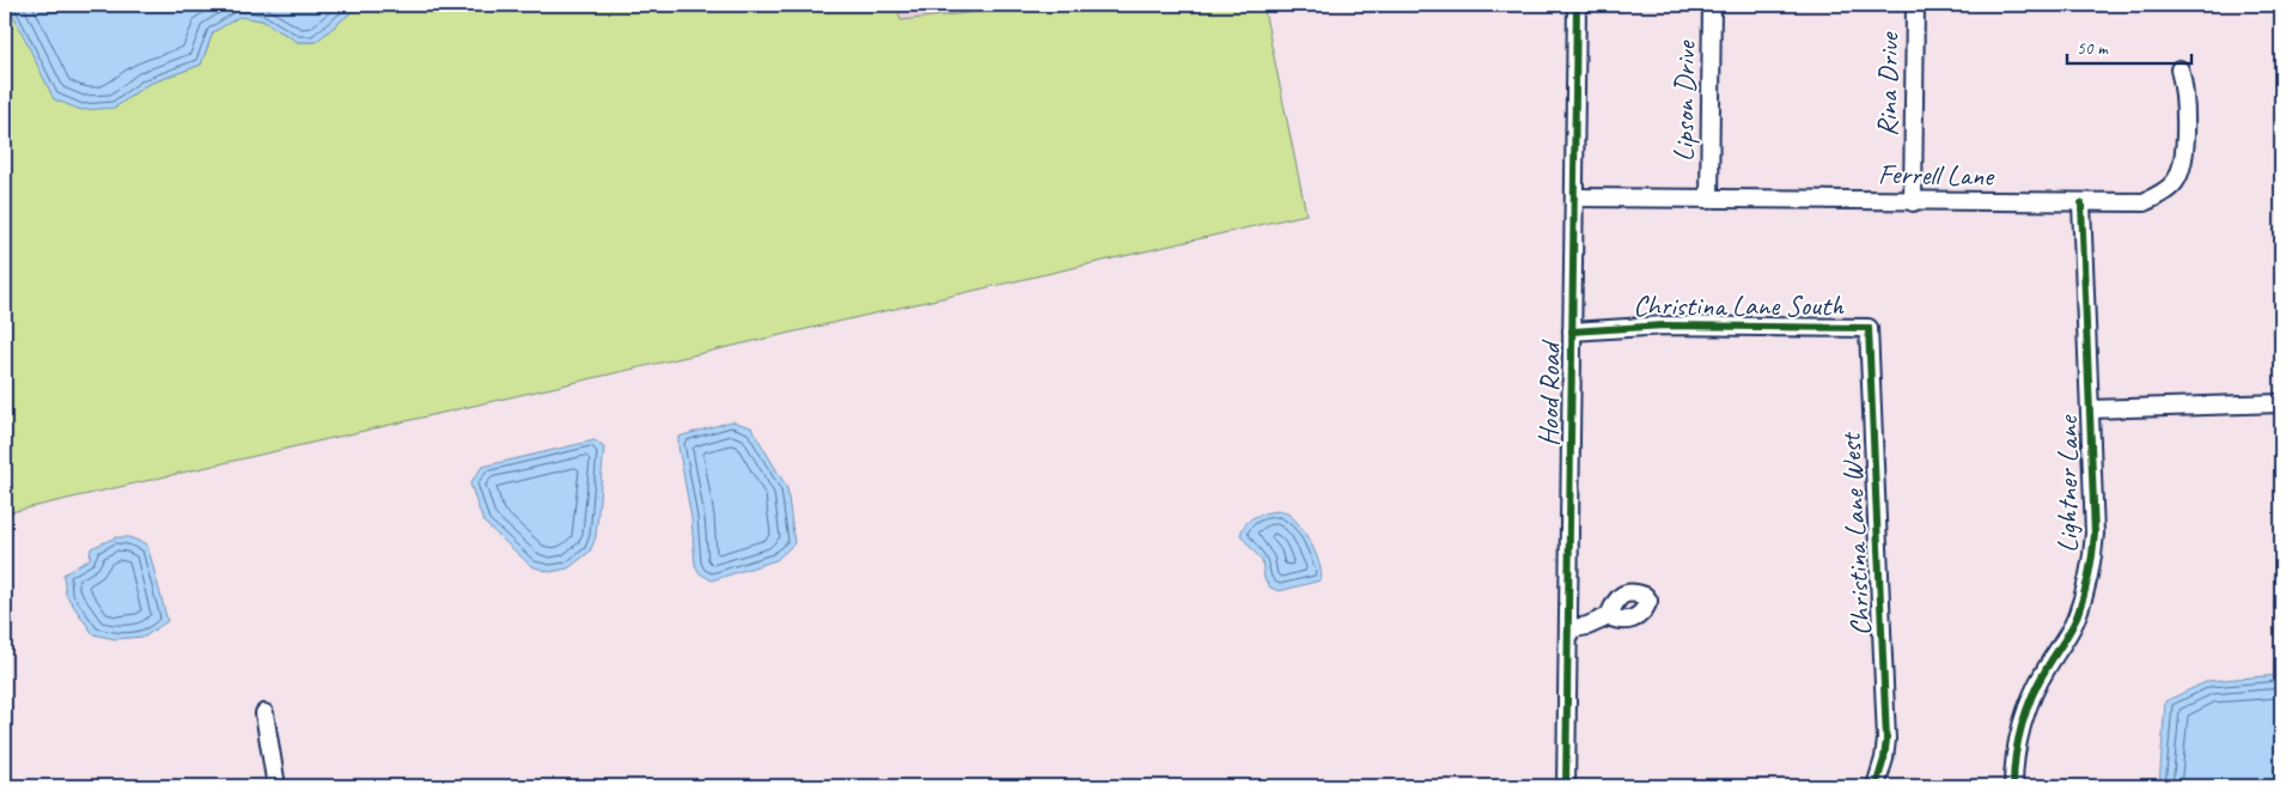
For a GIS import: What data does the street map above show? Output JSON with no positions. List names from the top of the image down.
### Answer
{
  "streets": {
    "street": [
      "Rina Drive",
      "Lipson Drive",
      "Ferrell Lane",
      "Christina Lane South",
      "Hood Road",
      "Lightner Lane",
      "Christina Lane West"
    ]
  },
  "crossings": [
    ["Rina Drive", "Ferrell Lane"],
    ["Lipson Drive", "Ferrell Lane"],
    ["Ferrell Lane", "Hood Road"],
    ["Ferrell Lane", "Lightner Lane"],
    ["Christina Lane South", "Hood Road"],
    ["Christina Lane South", "Christina Lane West"]
  ],
  "scale_bar": "50 m"
}
